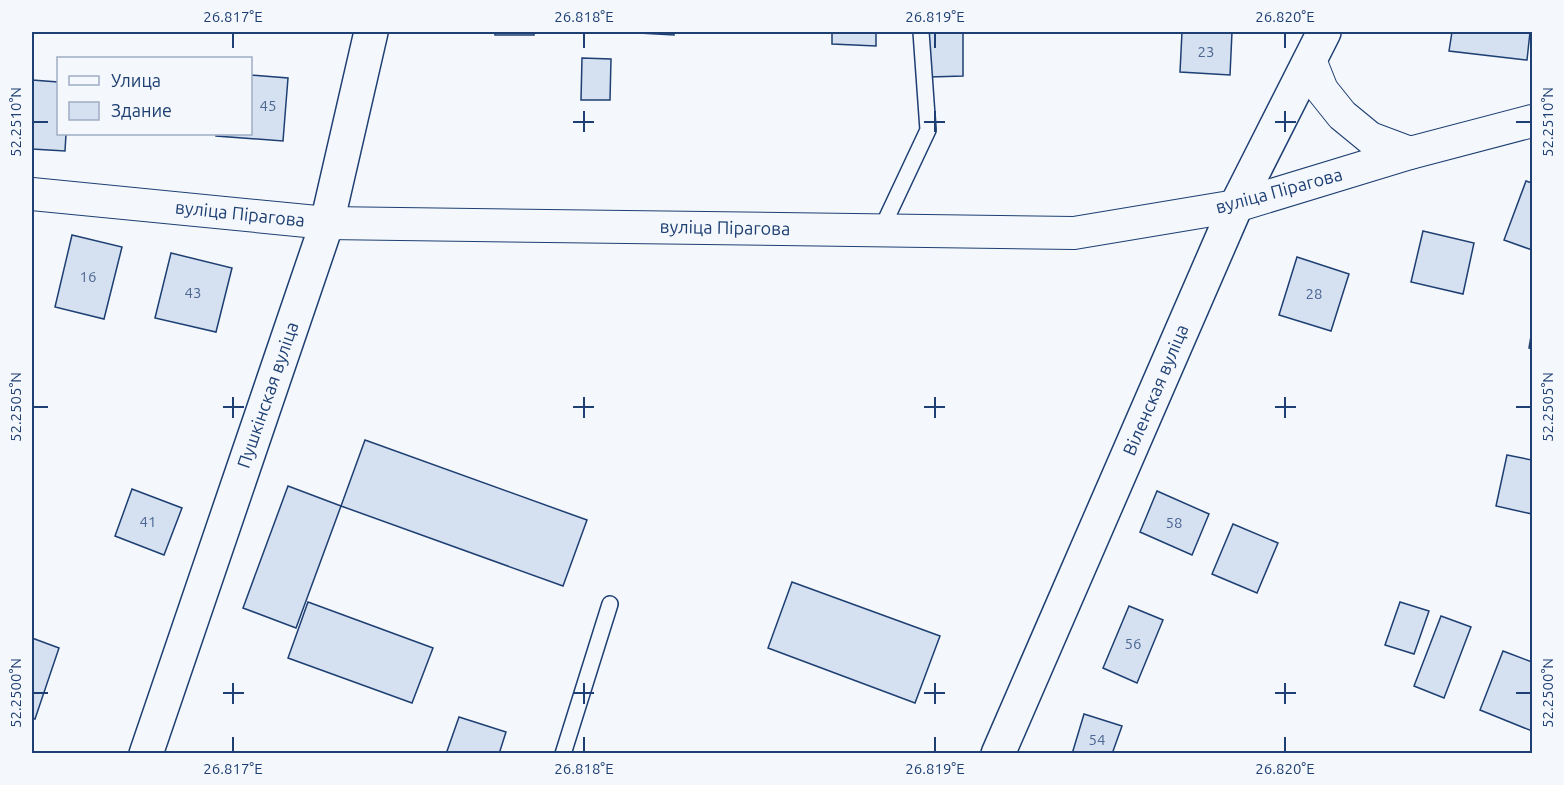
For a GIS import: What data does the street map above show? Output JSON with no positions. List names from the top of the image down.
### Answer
{
  "streets": {
    "street": ["вуліца Пірагова", "Віленская вуліца", "Пушкінская вуліца"]
  },
  "crossings": [
    ["вуліца Пірагова", "Віленская вуліца"],
    ["вуліца Пірагова", "Пушкінская вуліца"]
  ],
  "house_numbers": [
    "23",
    "45",
    "16",
    "43",
    "28",
    "41",
    "58",
    "56",
    "54"
  ],
  "legend": ["Улица", "Здание"],
  "coordinates": [
    "26.817°E",
    "26.818°E",
    "26.819°E",
    "26.820°E",
    "52.2510°N",
    "52.2505°N",
    "52.2500°N"
  ]
}
